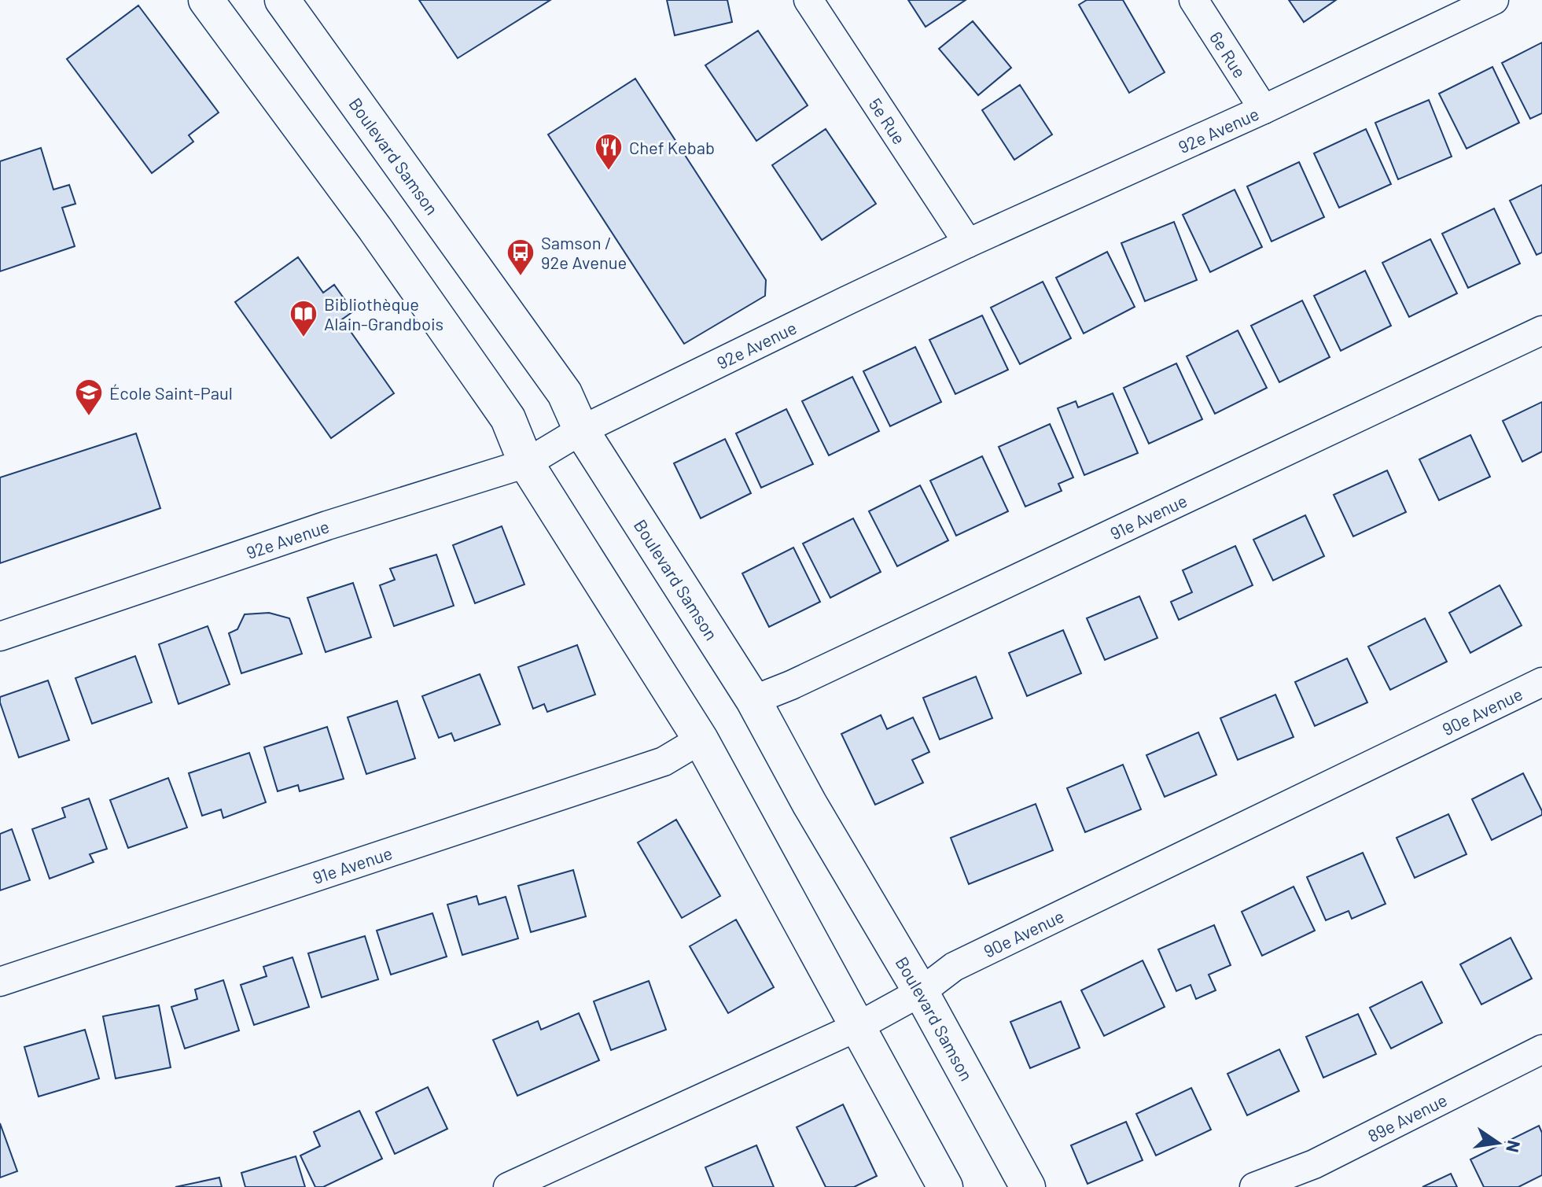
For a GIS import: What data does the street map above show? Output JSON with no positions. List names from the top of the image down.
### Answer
{
  "streets": {
    "street": [
      "6e Rue",
      "5e Rue",
      "92e Avenue",
      "Boulevard Samson",
      "91e Avenue",
      "90e Avenue",
      "89e Avenue"
    ]
  },
  "crossings": [
    ["6e Rue", "92e Avenue"],
    ["5e Rue", "92e Avenue"],
    ["92e Avenue", "Boulevard Samson"],
    ["Boulevard Samson", "91e Avenue"],
    ["Boulevard Samson", "90e Avenue"]
  ],
  "places": {
    "restaurant": ["Chef Kebab"],
    "bus stop": ["Samson / 92e Avenue"],
    "library": ["Bibliothèque Alain-Grandbois"],
    "school or university": ["École Saint-Paul"]
  },
  "north": "right"
}
